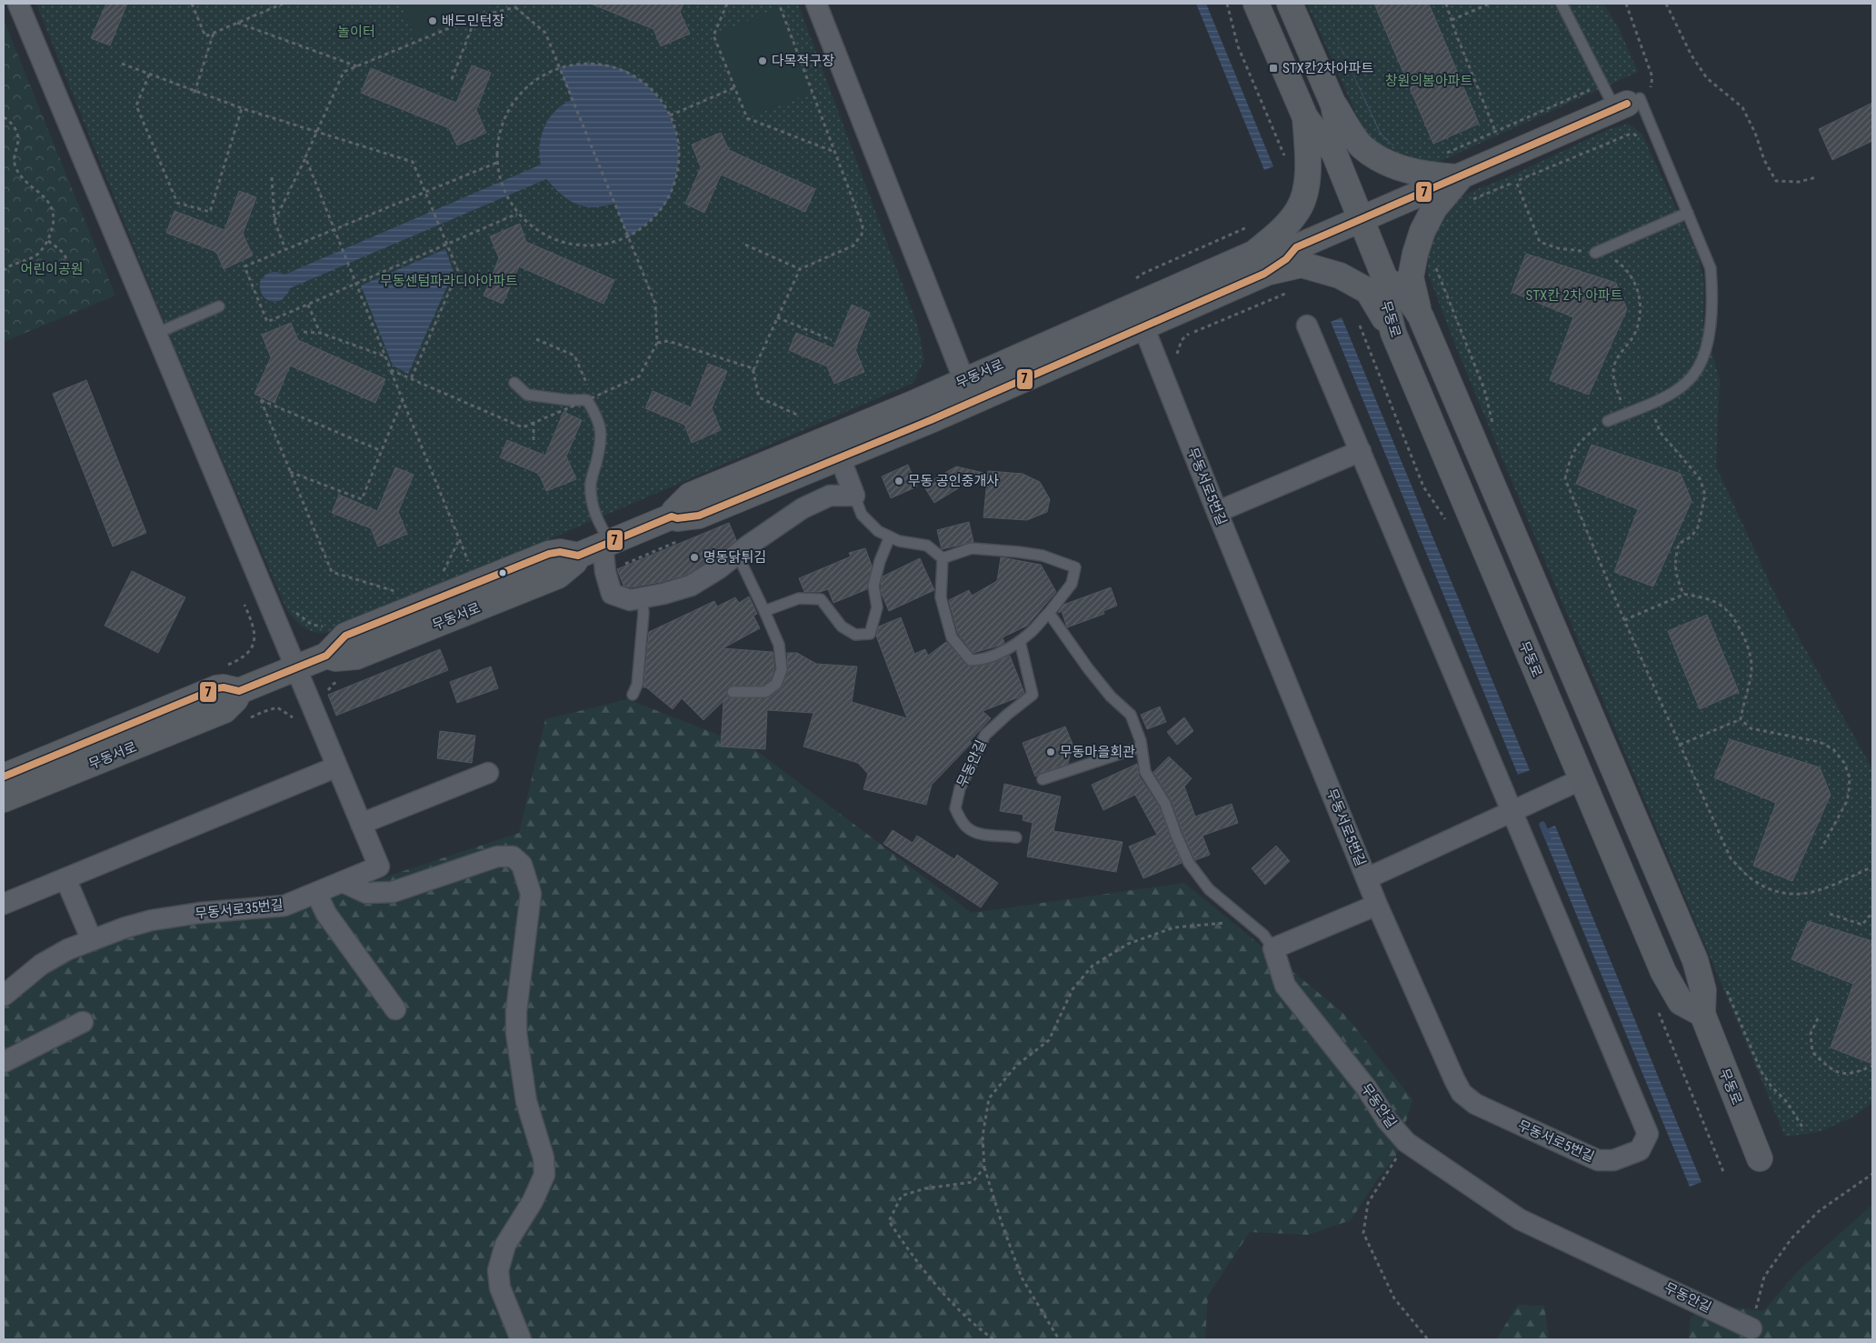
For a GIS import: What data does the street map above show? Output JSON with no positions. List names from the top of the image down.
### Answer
{
  "streets": {
    "main road": ["무동로", "무동서로"],
    "street": ["무동서로5번길", "무동안길", "무동서로35번길"]
  },
  "crossings": [
    ["무동서로", "무동서로5번길"],
    ["무동서로", "무동서로35번길"]
  ],
  "parks": [
    "놀이터",
    "창원의봄아파트",
    "어린이공원",
    "무동센텀파라디아아파트",
    "STX칸 2차 아파트"
  ],
  "places": {
    "other": [
      "배드민턴장",
      "다목적구장",
      "무동 공인중개사",
      "명동닭튀김",
      "무동마을회관"
    ],
    "transit": ["STX칸2차아파트"]
  },
  "lines": ["transit line 7"]
}
